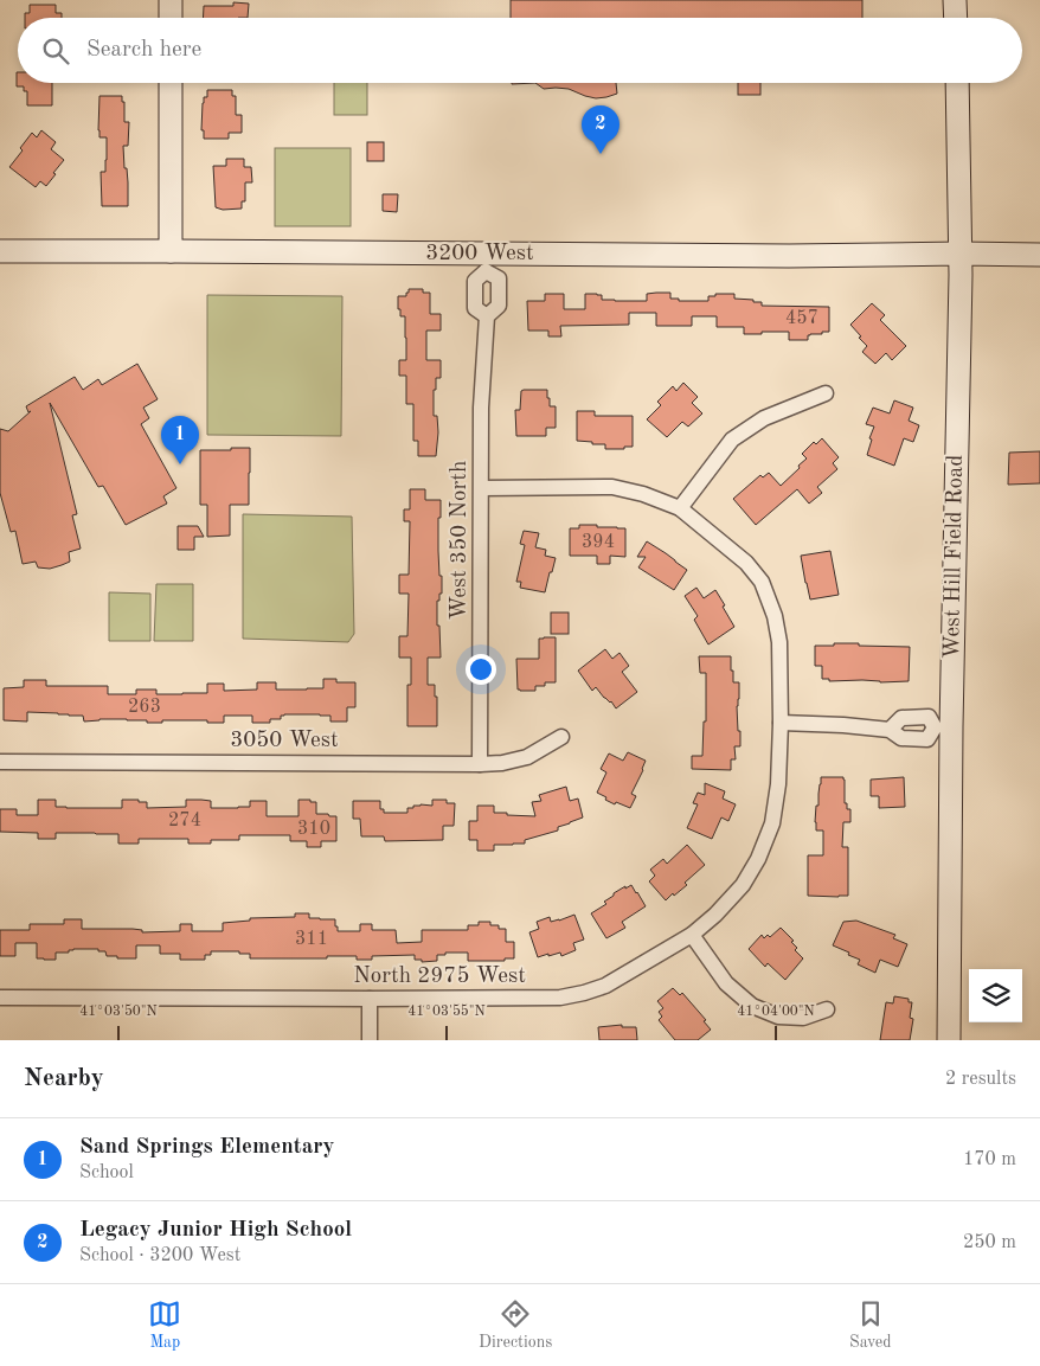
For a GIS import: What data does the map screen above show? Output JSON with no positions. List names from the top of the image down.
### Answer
{
  "streets": {
    "street": [
      "3200 West",
      "West 350 North",
      "West Hill Field Road",
      "3050 West",
      "North 2975 West"
    ]
  },
  "crossings": [
    ["3200 West", "West 350 North"],
    ["3200 West", "West Hill Field Road"],
    ["West 350 North", "3050 West"]
  ],
  "house_numbers": [
    "457",
    "394",
    "263",
    "274",
    "310",
    "311"
  ],
  "page": {
    "search": "Search here",
    "pins": ["2", "1"],
    "heading": ["Nearby", "2 results"],
    "list": [
      {
        "mark": "1",
        "name": "Sand Springs Elementary",
        "note": "School",
        "value": "170 m"
      },
      {
        "mark": "2",
        "name": "Legacy Junior High School",
        "note": "School · 3200 West",
        "value": "250 m"
      }
    ],
    "nav": ["Map", "Directions", "Saved"]
  },
  "coordinates": ["41°03'50\"N", "41°03'55\"N", "41°04'00\"N"]
}
